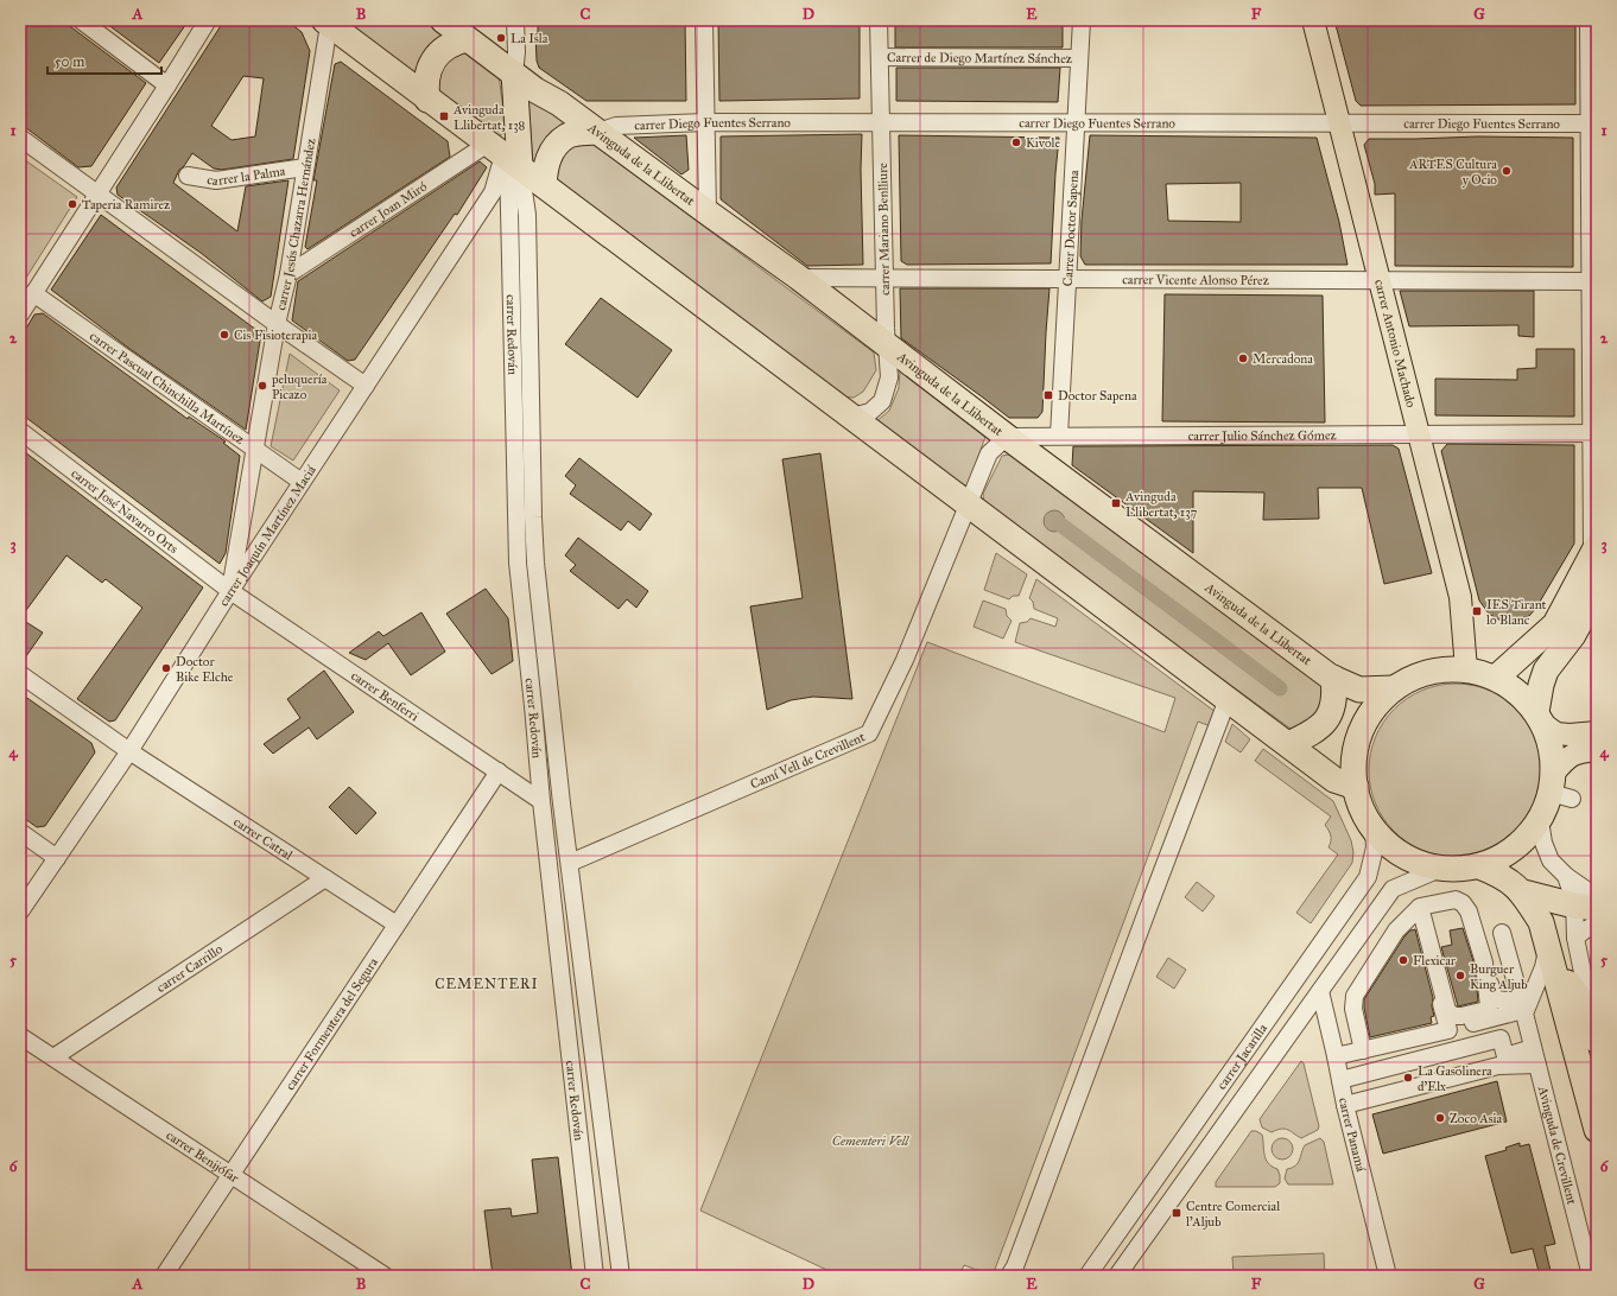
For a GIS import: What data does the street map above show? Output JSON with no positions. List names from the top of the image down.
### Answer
{
  "streets": {
    "highway": ["Avinguda de la Llibertat"],
    "main road": ["carrer Antonio Machado"],
    "street": [
      "Carrer de Diego Martínez Sánchez",
      "carrer Diego Fuentes Serrano",
      "carrer la Palma",
      "carrer Joan Miró",
      "carrer Jesús Chazarra Hernández",
      "Carrer Doctor Sapena",
      "carrer Mariano Benlliure",
      "carrer Vicente Alonso Pérez",
      "carrer Redován",
      "carrer Pascual Chinchilla Martínez",
      "carrer Julio Sánchez Gómez",
      "carrer José Navarro Orts",
      "carrer Joaquín Martínez Maciá",
      "carrer Benferri",
      "Camí Vell de Crevillent",
      "carrer Catral",
      "carrer Carrillo",
      "carrer Formentera del Segura",
      "carrer Jacarilla",
      "carrer Panamá",
      "Avinguda de Crevillent",
      "carrer Benijófar"
    ]
  },
  "crossings": [
    ["Carrer de Diego Martínez Sánchez", "Carrer Doctor Sapena"],
    ["Carrer de Diego Martínez Sánchez", "carrer Mariano Benlliure"],
    ["carrer Diego Fuentes Serrano", "Avinguda de la Llibertat"],
    ["carrer Diego Fuentes Serrano", "Carrer Doctor Sapena"],
    ["carrer Diego Fuentes Serrano", "carrer Mariano Benlliure"],
    ["carrer Diego Fuentes Serrano", "carrer Antonio Machado"],
    ["Avinguda de la Llibertat", "carrer Mariano Benlliure"],
    ["Avinguda de la Llibertat", "carrer Vicente Alonso Pérez"],
    ["Avinguda de la Llibertat", "carrer Julio Sánchez Gómez"],
    ["carrer la Palma", "carrer Jesús Chazarra Hernández"],
    ["carrer Joan Miró", "carrer Jesús Chazarra Hernández"],
    ["carrer Joan Miró", "carrer Redován"],
    ["carrer Joan Miró", "carrer Joaquín Martínez Maciá"],
    ["carrer Jesús Chazarra Hernández", "carrer Pascual Chinchilla Martínez"],
    ["carrer Jesús Chazarra Hernández", "carrer José Navarro Orts"],
    ["carrer Jesús Chazarra Hernández", "carrer Joaquín Martínez Maciá"],
    ["carrer Jesús Chazarra Hernández", "carrer Benferri"],
    ["Carrer Doctor Sapena", "carrer Vicente Alonso Pérez"],
    ["Carrer Doctor Sapena", "carrer Julio Sánchez Gómez"],
    ["carrer Mariano Benlliure", "carrer Vicente Alonso Pérez"],
    ["carrer Vicente Alonso Pérez", "carrer Antonio Machado"],
    ["carrer Redován", "carrer Joaquín Martínez Maciá"],
    ["carrer Redován", "carrer Benferri"],
    ["carrer Redován", "Camí Vell de Crevillent"],
    ["carrer Antonio Machado", "carrer Julio Sánchez Gómez"],
    ["carrer Pascual Chinchilla Martínez", "carrer Joaquín Martínez Maciá"],
    ["carrer José Navarro Orts", "carrer Joaquín Martínez Maciá"],
    ["carrer José Navarro Orts", "carrer Benferri"],
    ["carrer Joaquín Martínez Maciá", "carrer Benferri"],
    ["carrer Joaquín Martínez Maciá", "carrer Catral"],
    ["carrer Benferri", "carrer Formentera del Segura"],
    ["carrer Catral", "carrer Carrillo"],
    ["carrer Catral", "carrer Formentera del Segura"],
    ["carrer Carrillo", "carrer Benijófar"],
    ["carrer Formentera del Segura", "carrer Benijófar"],
    ["carrer Jacarilla", "carrer Panamá"]
  ],
  "districts": ["CEMENTERI"],
  "parks": ["Cementeri Vell"],
  "places": {
    "other": [
      "La Isla",
      "Kivole",
      "ARTES Cultura y Ocio",
      "Taperia Ramirez",
      "Cis Fisioterapia",
      "Mercadona",
      "peluquería Picazo",
      "Doctor Bike Elche",
      "Flexicar",
      "Burguer King Aljub",
      "La Gasolinera d'Elx",
      "Zoco Asia"
    ],
    "transit": [
      "Avinguda Llibertat, 138",
      "Doctor Sapena",
      "Avinguda Llibertat, 137",
      "IES Tirant lo Blanc",
      "Centre Comercial l'Aljub"
    ]
  },
  "scale_bar": "50 m",
  "grid": {
    "columns": [
      "A",
      "B",
      "C",
      "D",
      "E",
      "F",
      "G"
    ],
    "rows": [
      "1",
      "2",
      "3",
      "4",
      "5",
      "6"
    ]
  }
}
